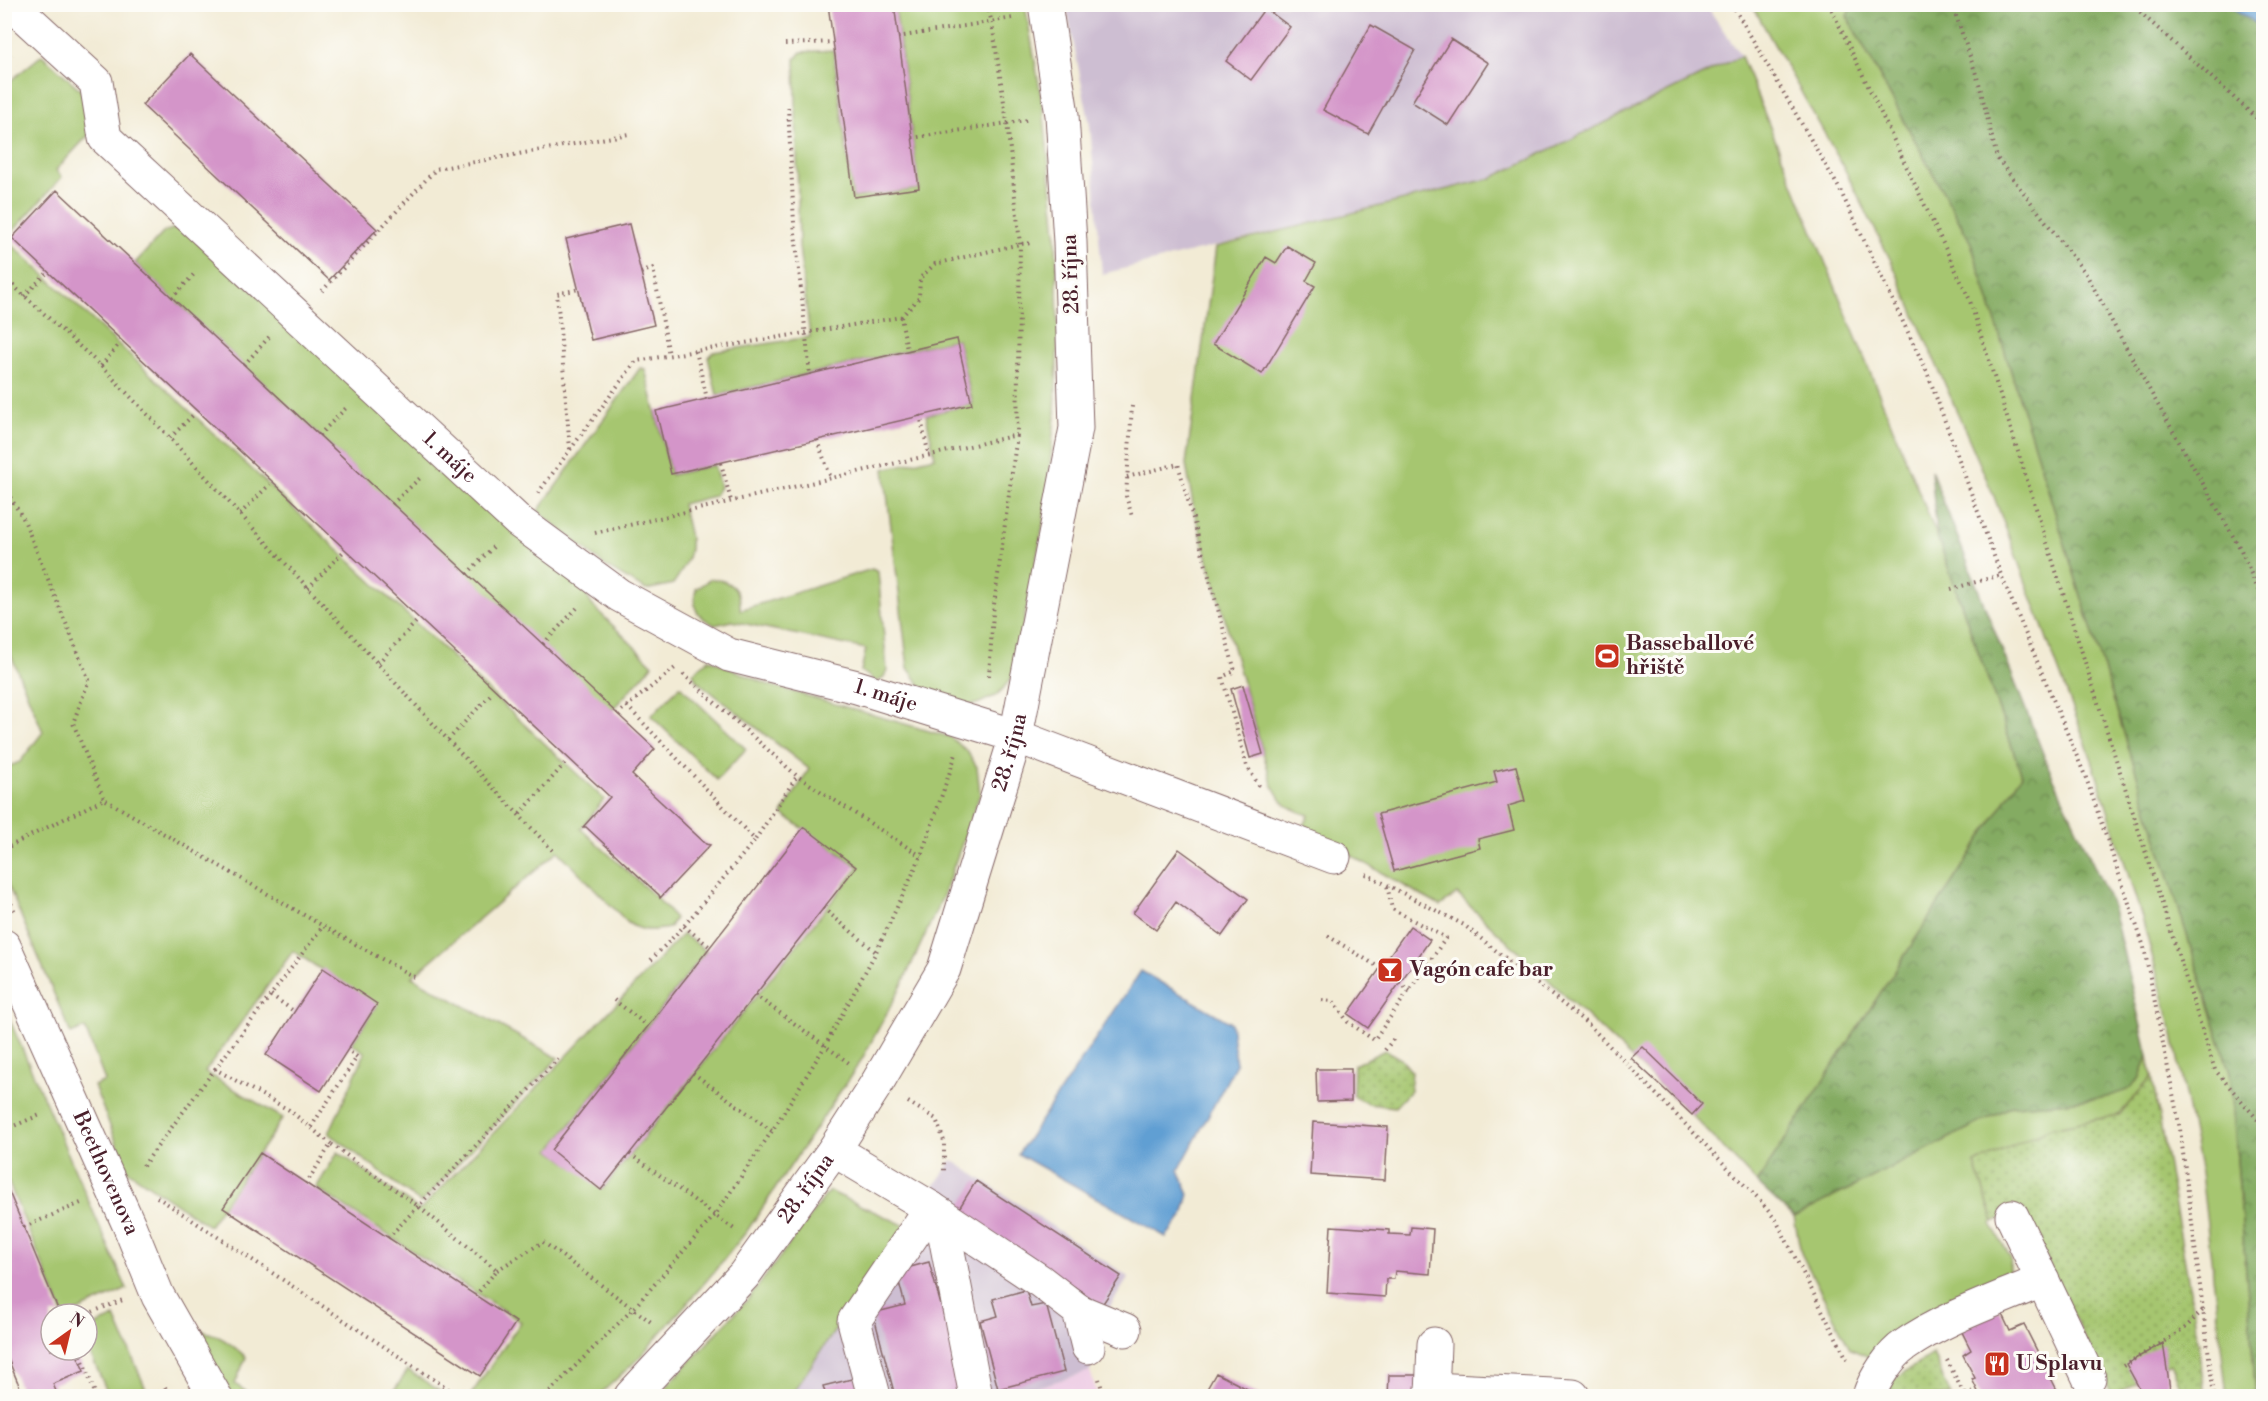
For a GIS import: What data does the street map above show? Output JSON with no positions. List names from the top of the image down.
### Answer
{
  "streets": {
    "street": ["28. října", "1. máje", "Beethovenova"]
  },
  "crossings": [
    ["28. října", "1. máje"]
  ],
  "places": {
    "sports": ["Basseballové hřiště"],
    "bar": ["Vagón cafe bar"],
    "restaurant": ["U Splavu"]
  },
  "north": "top right"
}
